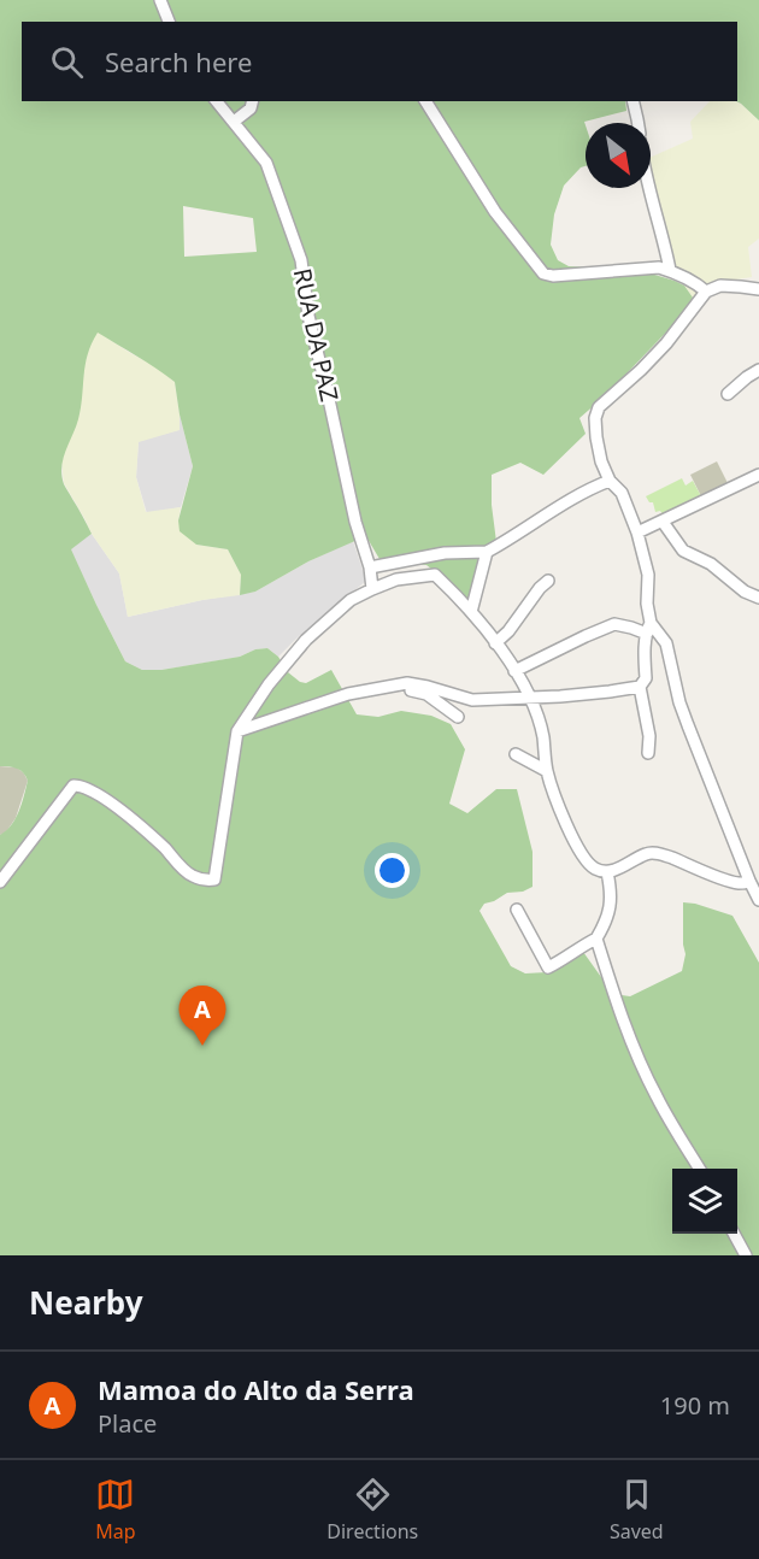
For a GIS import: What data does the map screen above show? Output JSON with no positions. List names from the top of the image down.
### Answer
{
  "streets": {
    "street": ["RUA DA PAZ"]
  },
  "north": "bottom right",
  "page": {
    "search": "Search here",
    "pins": "A",
    "heading": "Nearby",
    "list": [
      {
        "mark": "A",
        "name": "Mamoa do Alto da Serra",
        "note": "Place",
        "value": "190 m"
      }
    ],
    "nav": ["Map", "Directions", "Saved"]
  }
}
